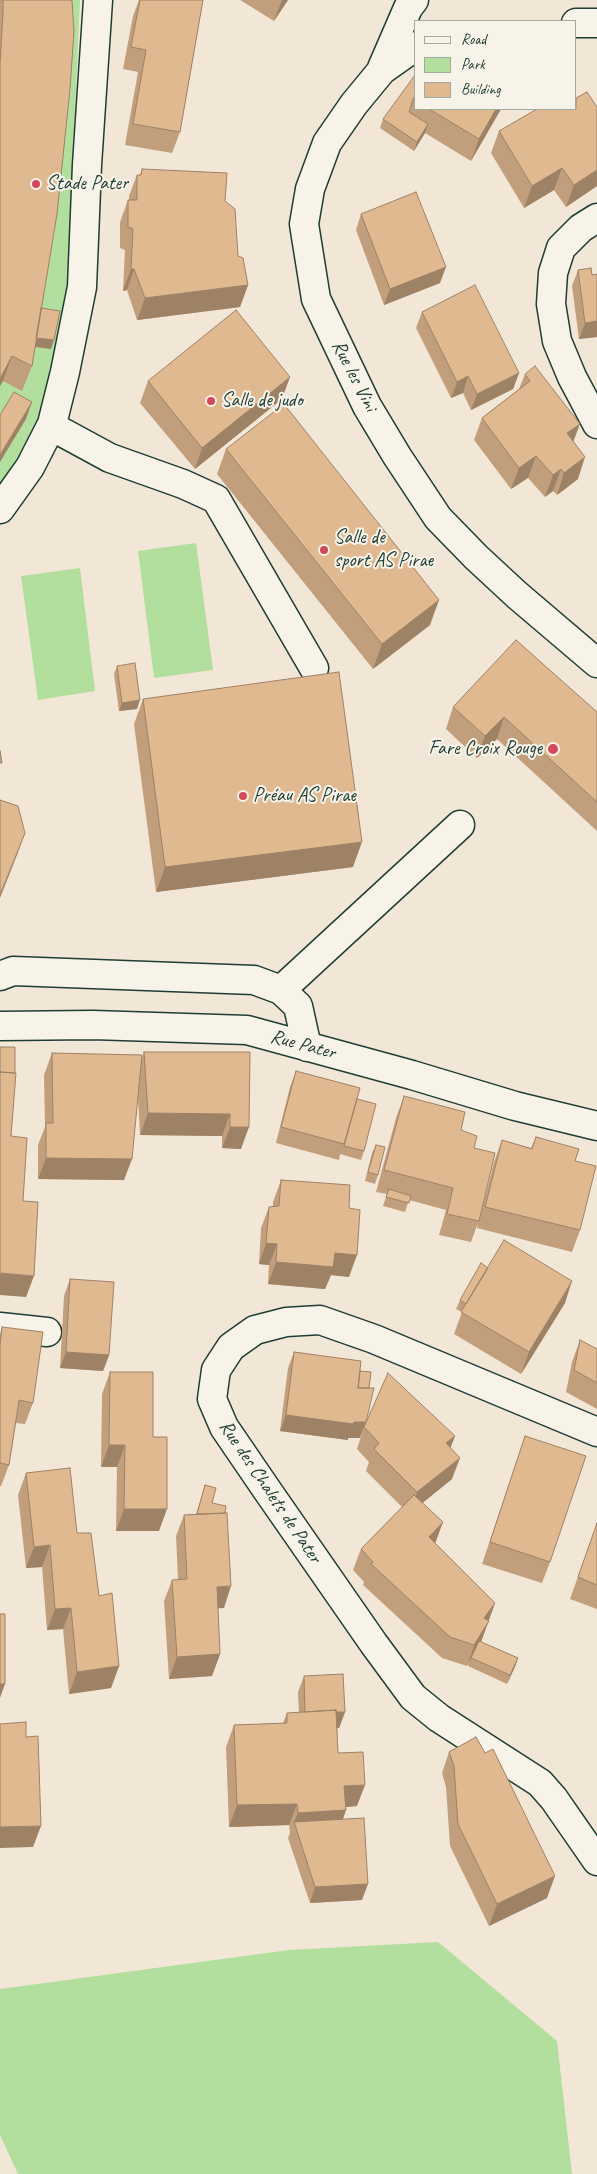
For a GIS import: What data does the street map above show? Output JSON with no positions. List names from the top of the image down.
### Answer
{
  "streets": {
    "street": ["Rue les Vini", "Rue Pater", "Rue des Chalets de Pater"]
  },
  "places": [
    "Stade Pater",
    "Salle de judo",
    "Salle de sport AS Pirae",
    "Fare Croix Rouge",
    "Préau AS Pirae"
  ],
  "legend": ["Road", "Park", "Building"]
}
